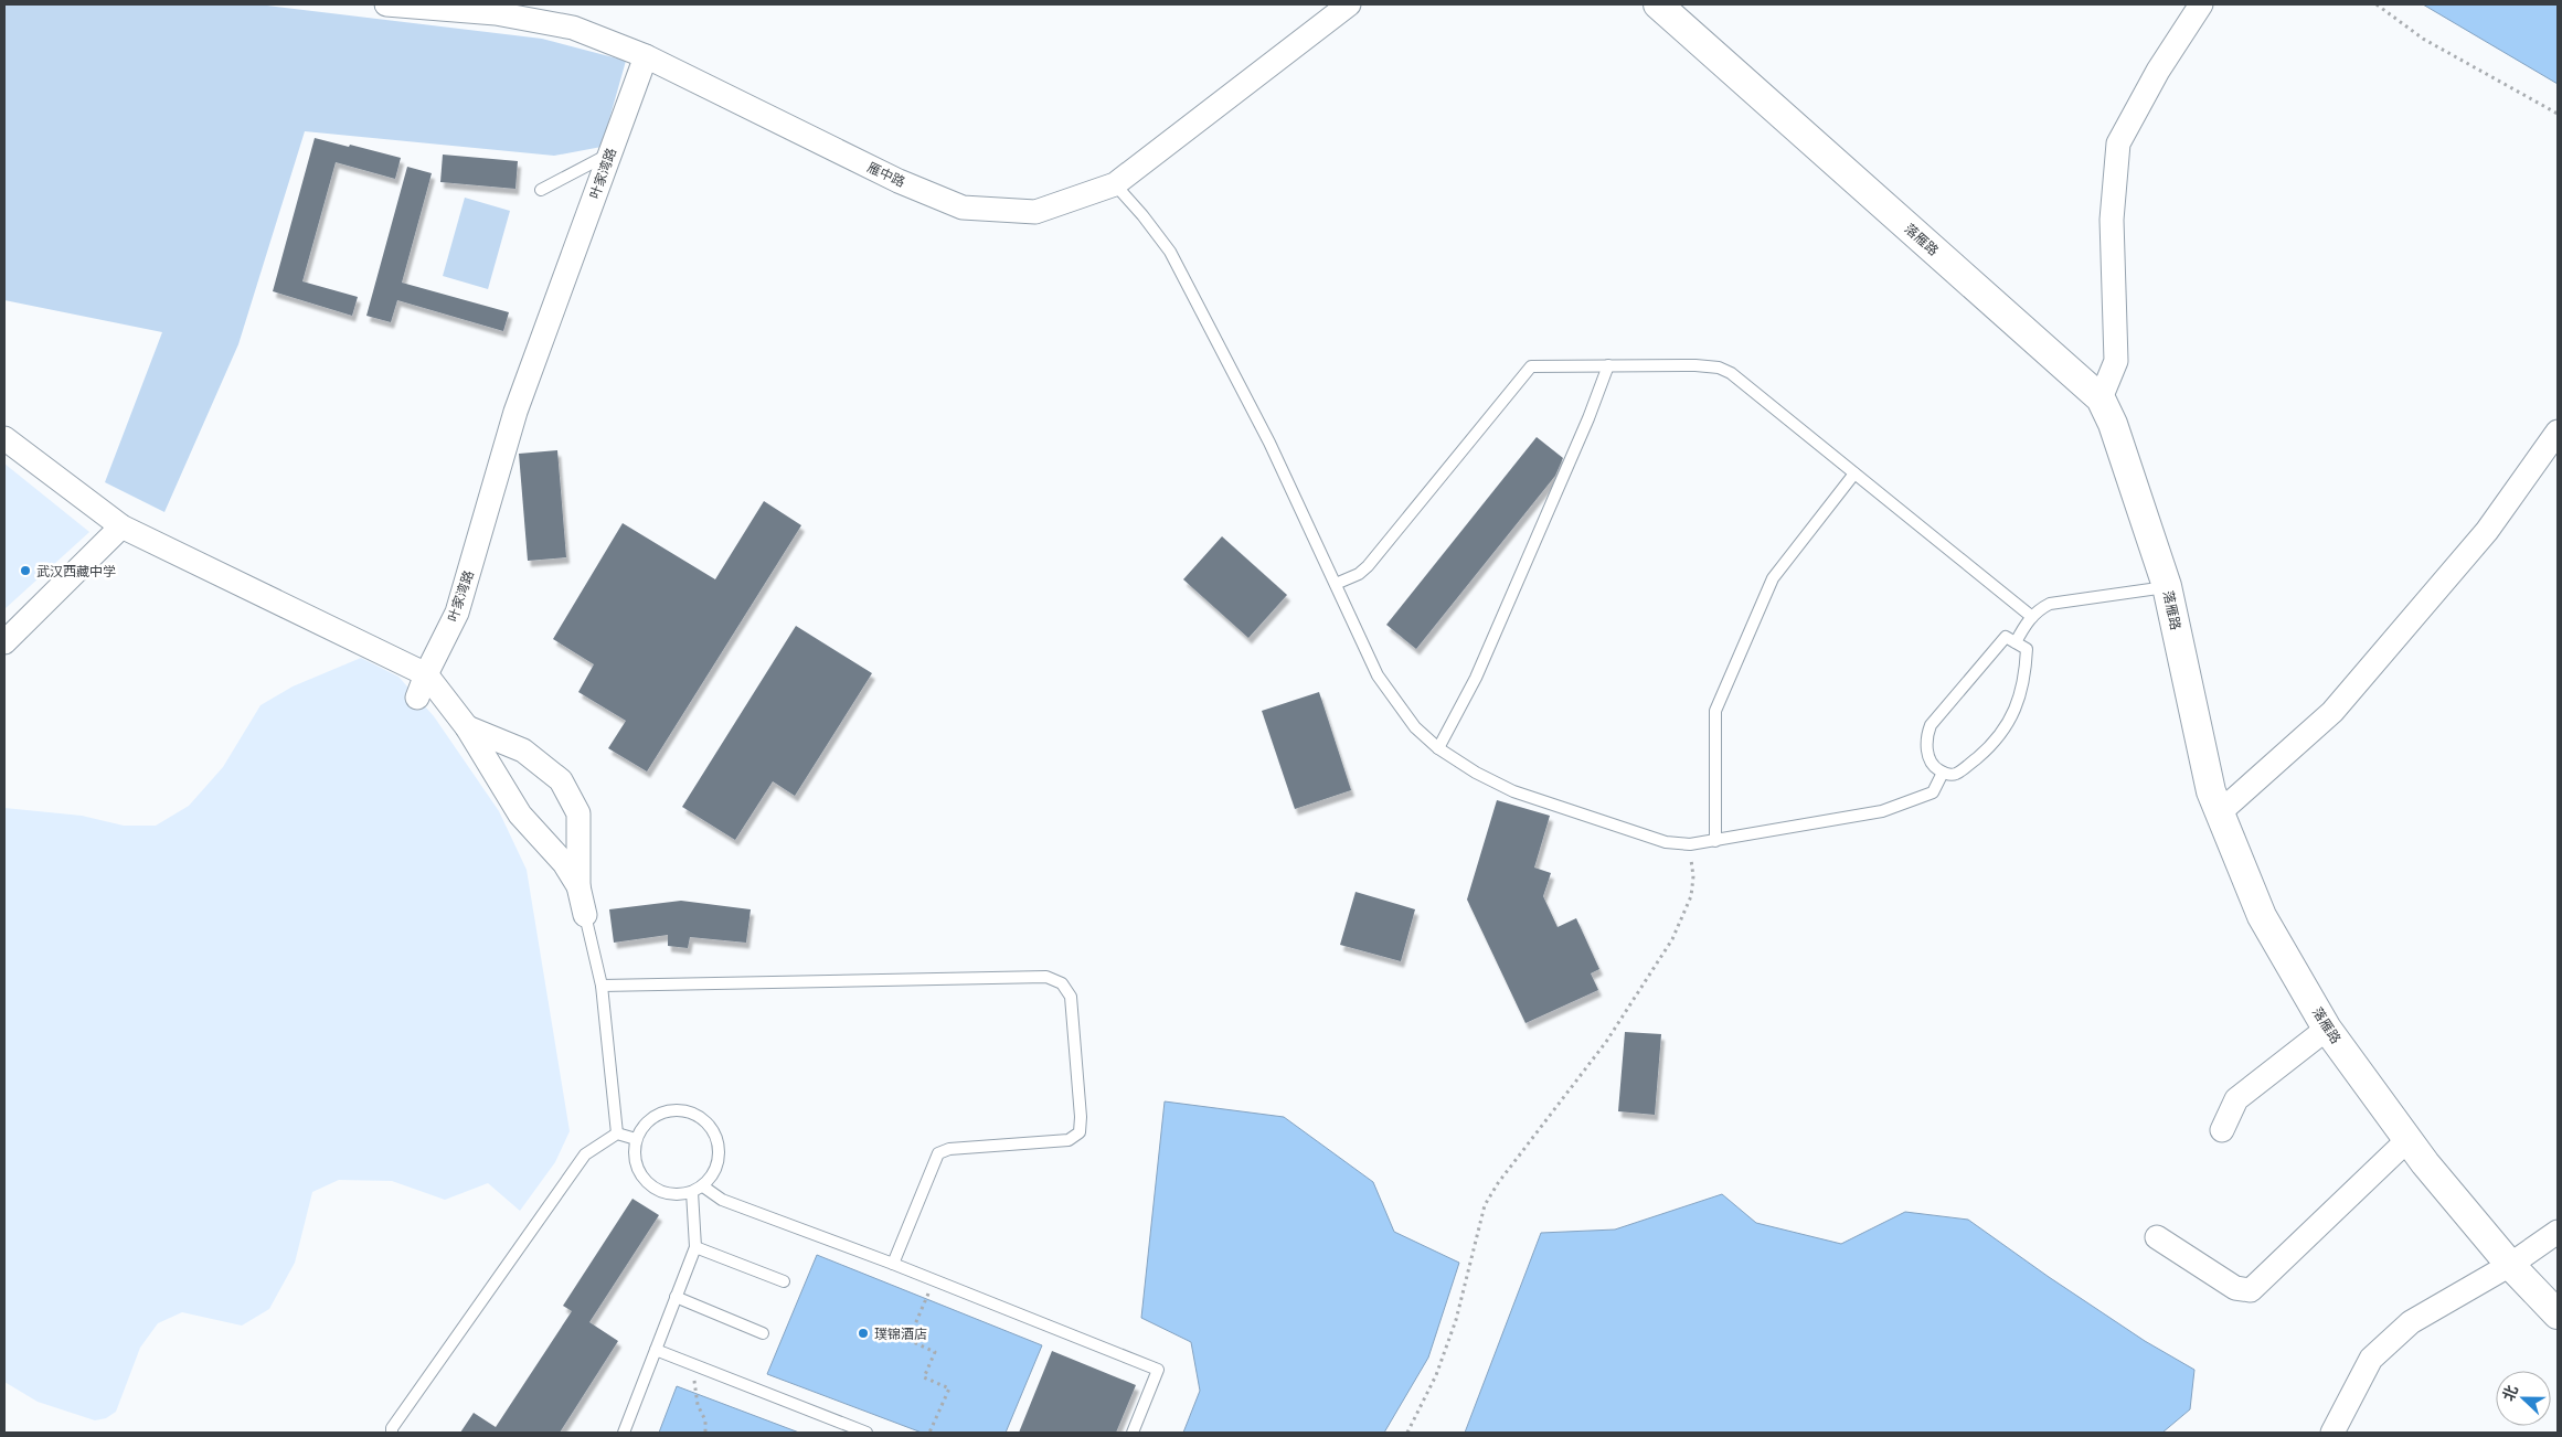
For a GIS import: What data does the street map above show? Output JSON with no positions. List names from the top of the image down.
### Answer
{
  "streets": {
    "street": ["叶家湾路", "雁中路", "落雁路"]
  },
  "crossings": [
    ["叶家湾路", "雁中路"]
  ],
  "places": ["武汉西藏中学", "璞锦酒店"],
  "north": "left"
}
